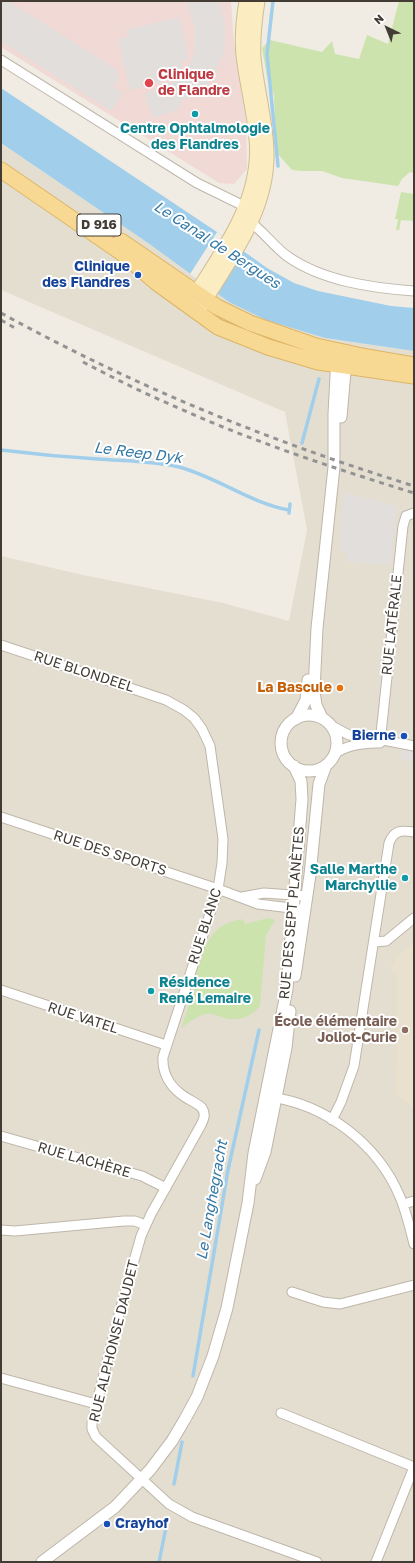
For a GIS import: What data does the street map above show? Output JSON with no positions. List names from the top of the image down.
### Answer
{
  "streets": {
    "main road": ["D 916"],
    "street": [
      "RUE LATÉRALE",
      "RUE BLONDEEL",
      "RUE DES SPORTS",
      "RUE DES SEPT PLANÈTES",
      "RUE BLANC",
      "RUE VATEL",
      "RUE LACHÈRE",
      "RUE ALPHONSE DAUDET"
    ]
  },
  "crossings": [
    ["RUE BLONDEEL", "RUE BLANC"],
    ["RUE DES SPORTS", "RUE DES SEPT PLANÈTES"],
    ["RUE DES SPORTS", "RUE BLANC"],
    ["RUE DES SEPT PLANÈTES", "RUE ALPHONSE DAUDET"],
    ["RUE BLANC", "RUE VATEL"],
    ["RUE BLANC", "RUE LACHÈRE"],
    ["RUE BLANC", "RUE ALPHONSE DAUDET"],
    ["RUE LACHÈRE", "RUE ALPHONSE DAUDET"]
  ],
  "water": ["Le Canal de Bergues", "Le Reep Dyk", "Le Langhegracht"],
  "places": [
    "Clinique de Flandre",
    "Centre Ophtalmologie des Flandres",
    "Clinique des Flandres",
    "La Bascule",
    "Bierne",
    "Salle Marthe Marchyllie",
    "Résidence René Lemaire",
    "École élémentaire Joliot-Curie",
    "Crayhof"
  ],
  "north": "top left"
}
